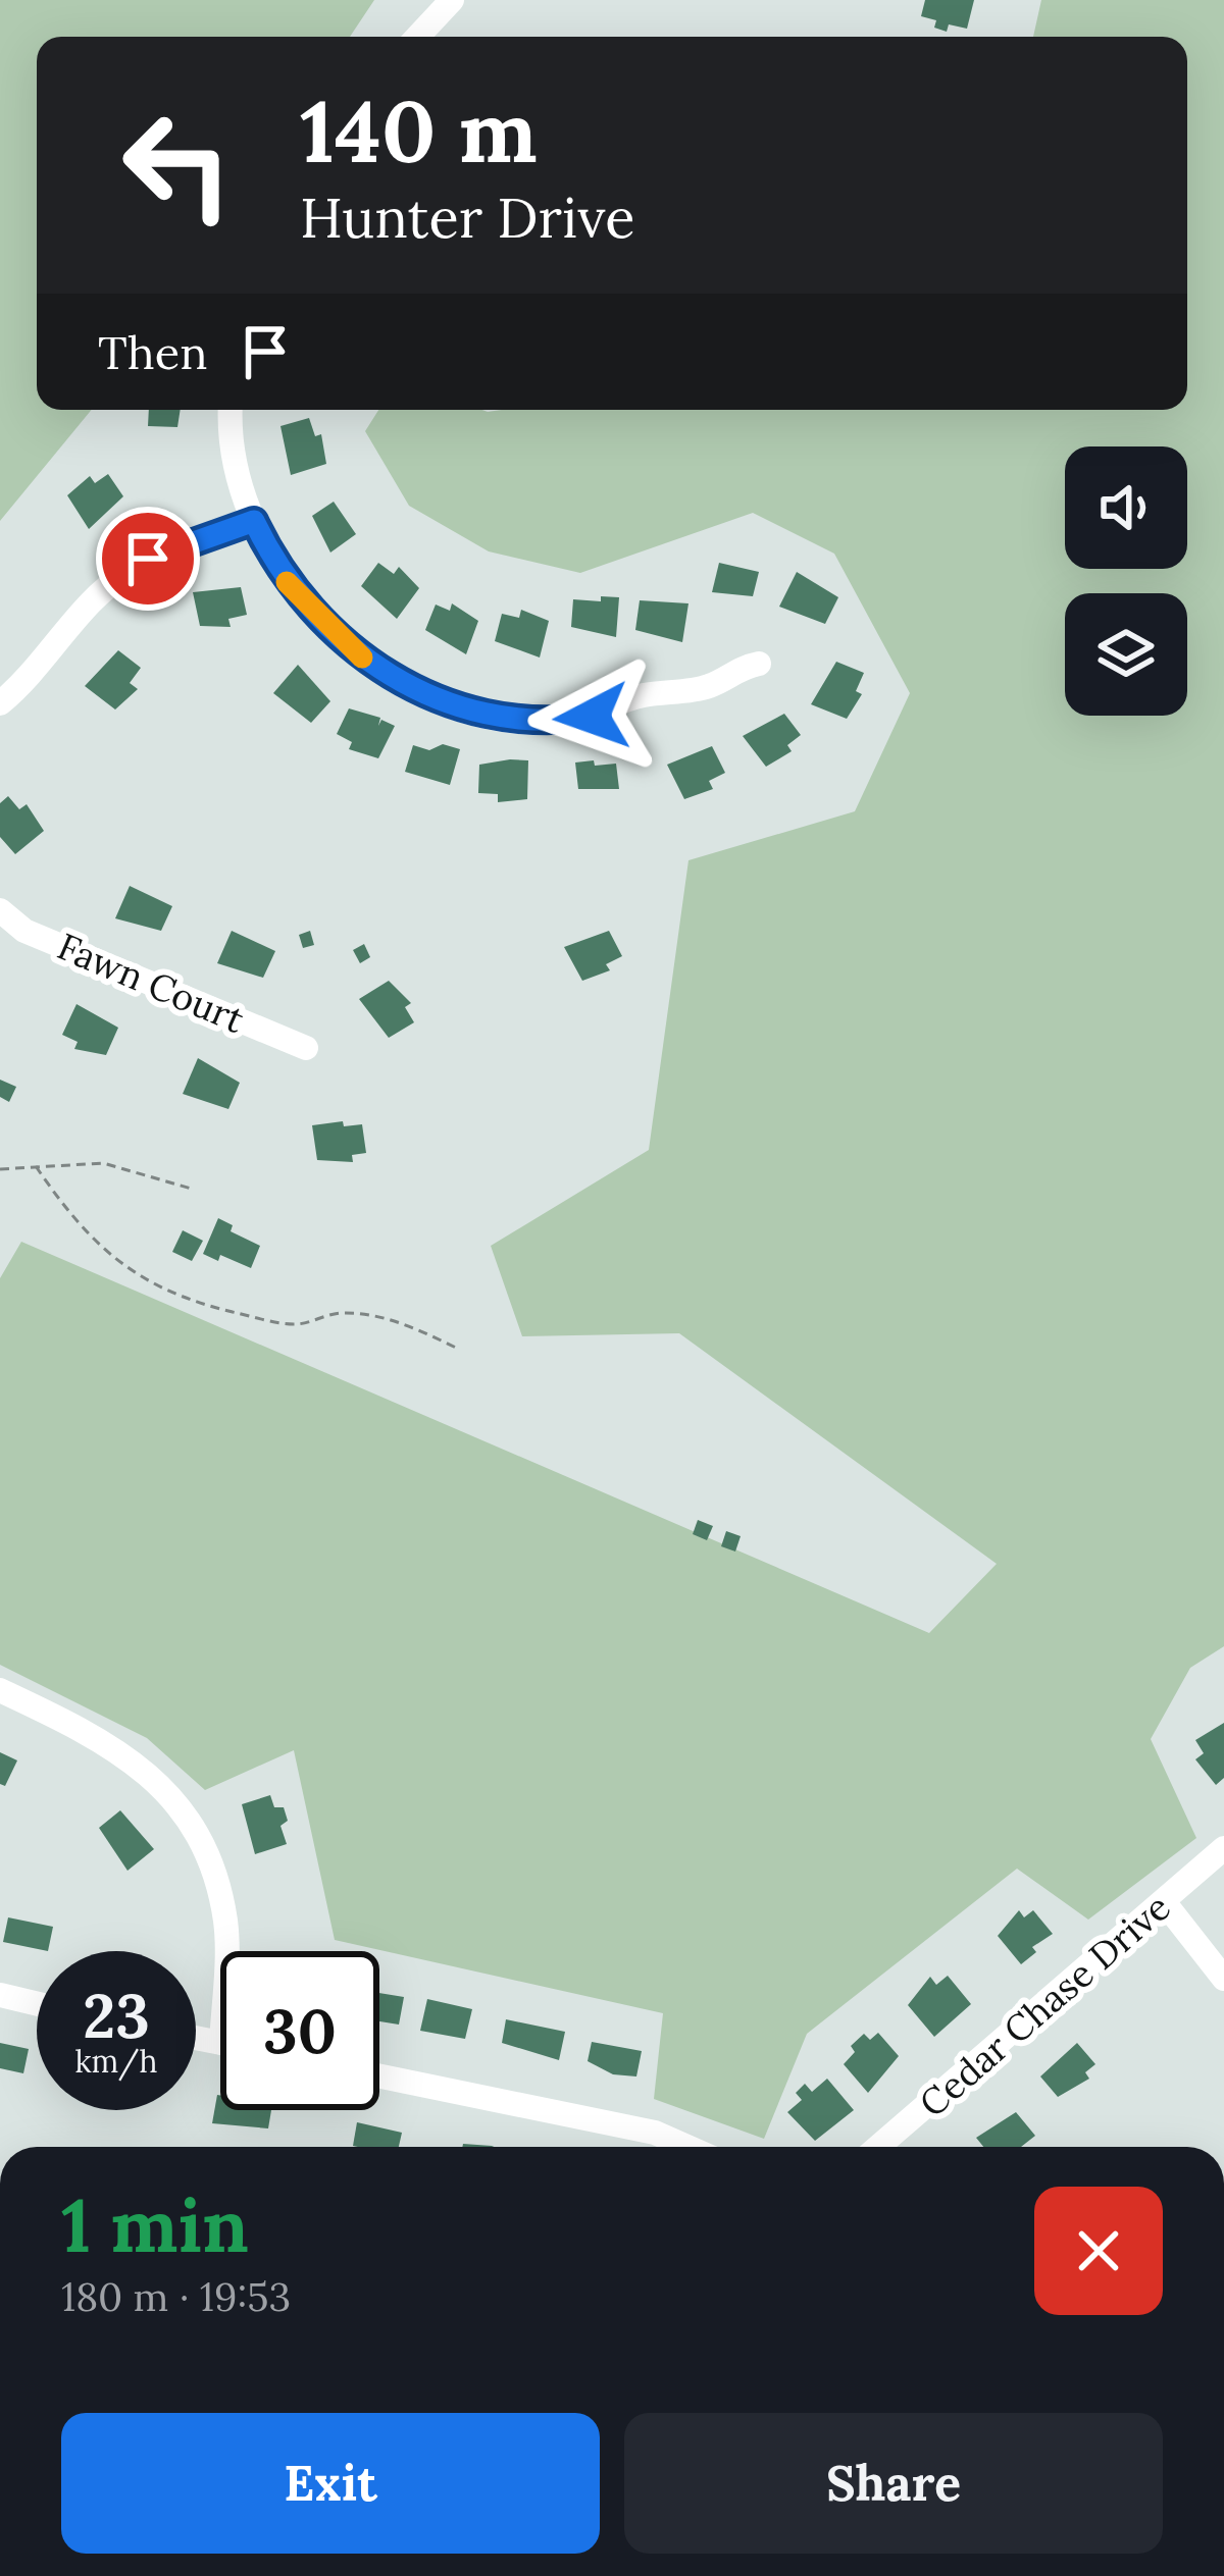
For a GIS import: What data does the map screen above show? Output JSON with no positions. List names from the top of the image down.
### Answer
{
  "streets": {
    "street": ["Fawn Court", "Cedar Chase Drive"]
  },
  "page": {
    "turn": ["140 m", "Hunter Drive"],
    "then": "Then",
    "speed": "23 km/h",
    "limit": "30",
    "heading": ["1 min", "180 m · 19:53"],
    "buttons": ["Exit", "Share"]
  }
}
